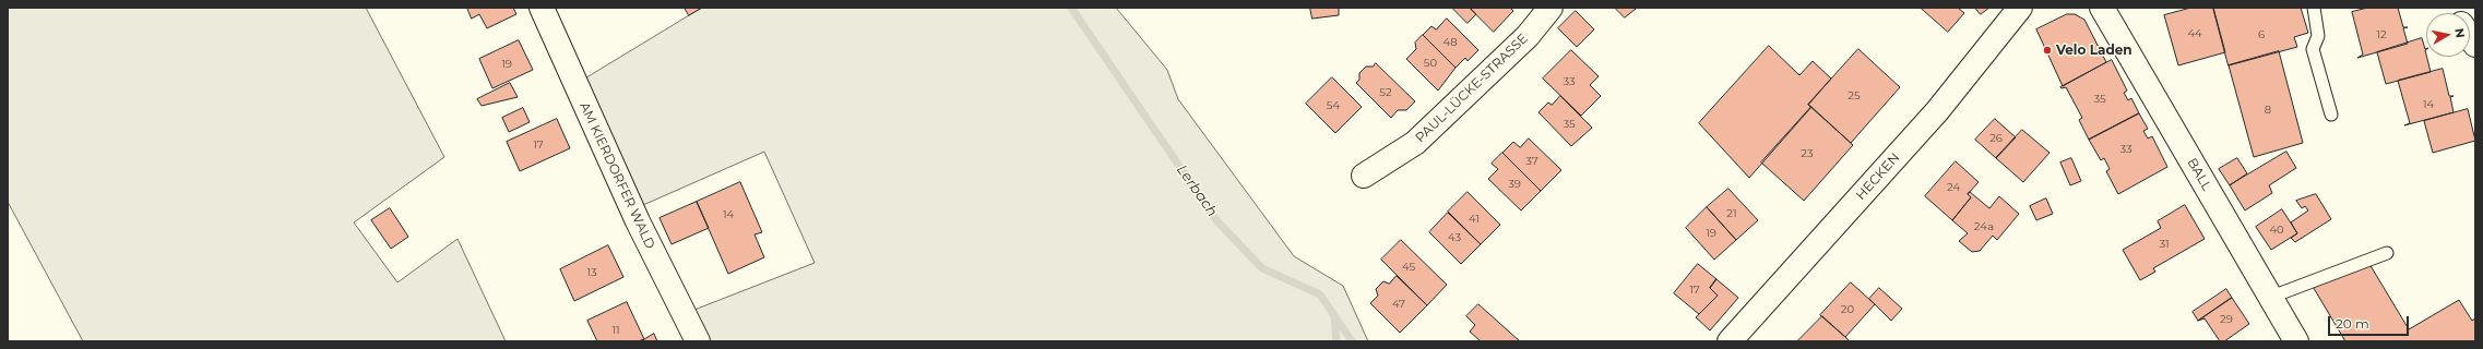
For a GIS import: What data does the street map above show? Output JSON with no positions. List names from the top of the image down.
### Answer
{
  "streets": {
    "street": [
      "PAUL-LÜCKE-STRASSE",
      "BALL",
      "AM KIERDORFER WALD",
      "HECKEN"
    ]
  },
  "water": ["Lerbach"],
  "places": ["Velo Laden"],
  "house_numbers": [
    "44",
    "6",
    "12",
    "48",
    "50",
    "19",
    "33",
    "52",
    "25",
    "35",
    "14",
    "54",
    "8",
    "35",
    "26",
    "17",
    "33",
    "23",
    "37",
    "39",
    "24",
    "21",
    "14",
    "41",
    "24a",
    "40",
    "19",
    "43",
    "31",
    "45",
    "13",
    "17",
    "47",
    "20",
    "29",
    "11"
  ],
  "scale_bar": "20 m",
  "north": "right"
}
